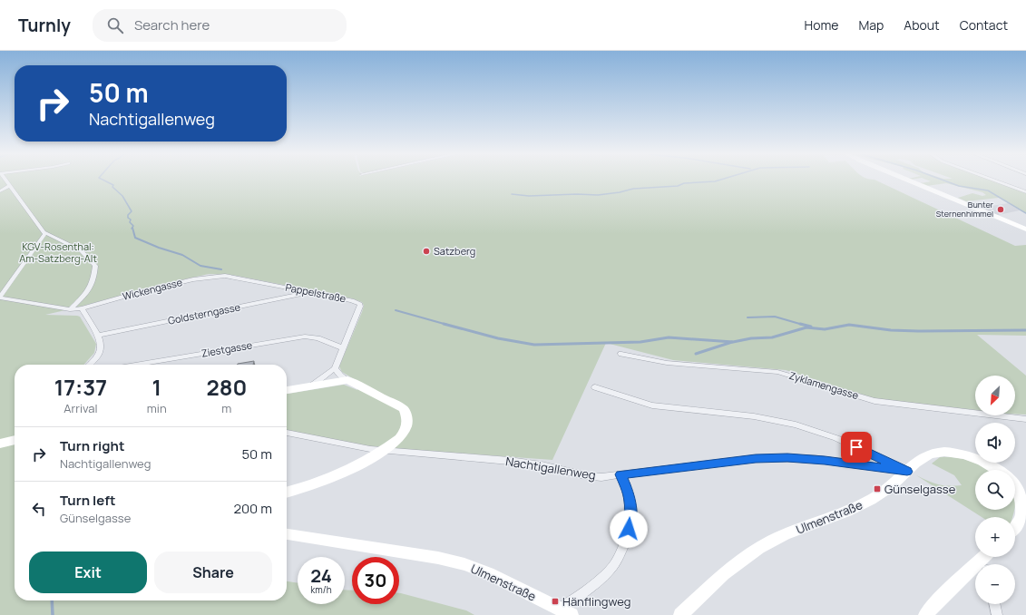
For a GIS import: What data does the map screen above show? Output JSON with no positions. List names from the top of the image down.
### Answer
{
  "streets": {
    "street": [
      "Wickengasse",
      "Pappelstraße",
      "Goldsterngasse",
      "Ziestgasse",
      "Zyklamengasse",
      "Nachtigallenweg",
      "Ulmenstraße"
    ]
  },
  "crossings": [
    ["Wickengasse", "Pappelstraße"],
    ["Pappelstraße", "Goldsterngasse"],
    ["Pappelstraße", "Ziestgasse"],
    ["Nachtigallenweg", "Ulmenstraße"]
  ],
  "parks": ["KGV-Rosenthal: Am-Satzberg-Alt"],
  "places": {
    "other": ["Bunter Sternenhimmel", "Satzberg"],
    "transit": ["Günselgasse", "Hänflingweg"]
  },
  "north": "bottom left",
  "page": {
    "header": "Turnly",
    "search": "Search here",
    "nav": [
      "Home",
      "Map",
      "About",
      "Contact"
    ],
    "turn": ["50 m", "Nachtigallenweg"],
    "eta": [
      "17:37",
      "Arrival",
      "1",
      "min",
      "280",
      "m"
    ],
    "map_buttons": ["+", "−"],
    "list": [
      {
        "name": "Turn right",
        "note": "Nachtigallenweg",
        "value": "50 m"
      },
      {
        "name": "Turn left",
        "note": "Günselgasse",
        "value": "200 m"
      }
    ],
    "buttons": ["Exit", "Share"],
    "speed": "24 km/h",
    "limit": "30"
  }
}
